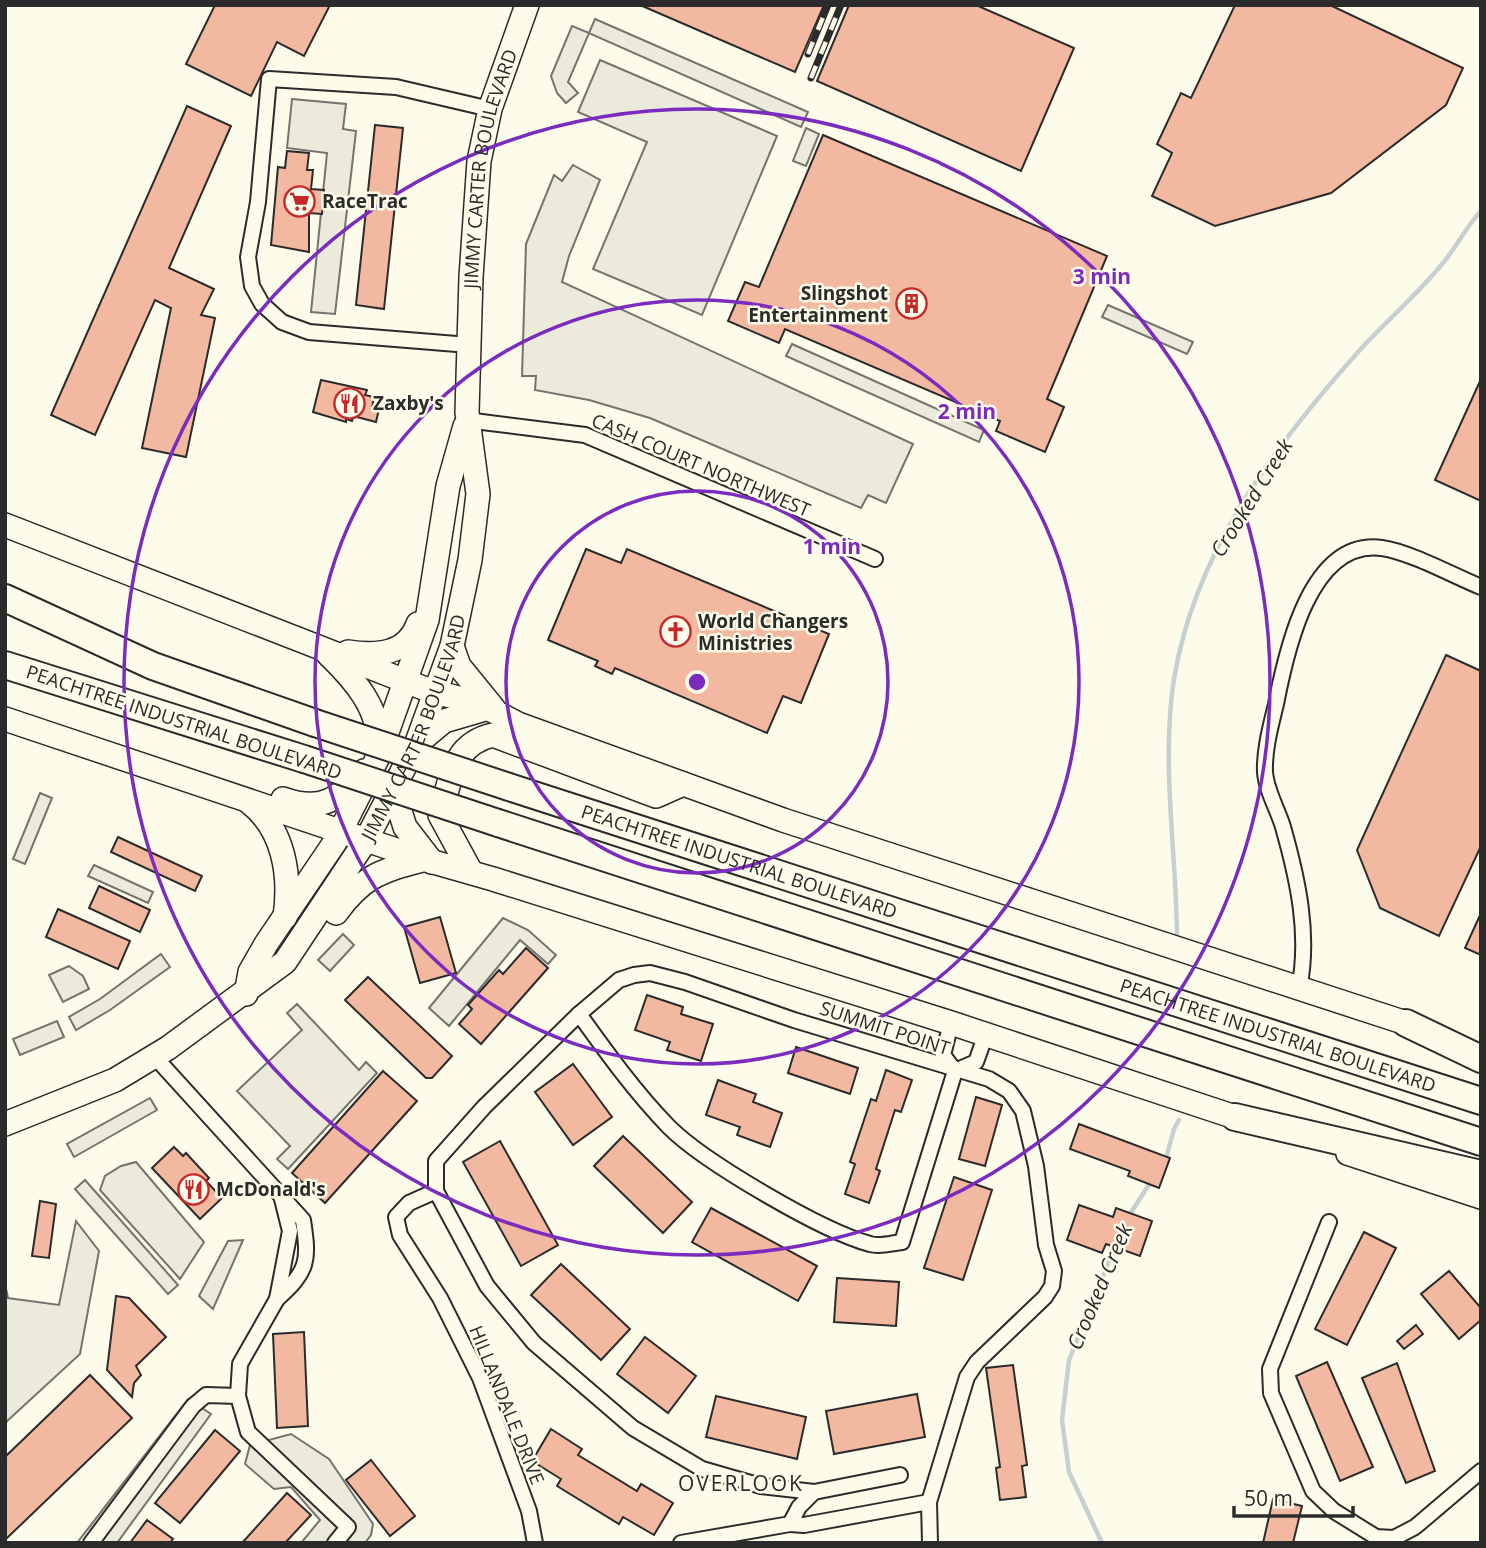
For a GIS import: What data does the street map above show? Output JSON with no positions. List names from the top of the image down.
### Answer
{
  "streets": {
    "highway": ["PEACHTREE INDUSTRIAL BOULEVARD"],
    "main road": ["JIMMY CARTER BOULEVARD"],
    "street": ["CASH COURT NORTHWEST", "SUMMIT POINT", "HILLANDALE DRIVE"]
  },
  "crossings": [
    ["JIMMY CARTER BOULEVARD", "CASH COURT NORTHWEST"],
    ["SUMMIT POINT", "HILLANDALE DRIVE"]
  ],
  "districts": ["OVERLOOK"],
  "water": ["Crooked Creek"],
  "places": {
    "supermarket": ["RaceTrac"],
    "building": ["Slingshot Entertainment"],
    "restaurant": ["Zaxby's", "McDonald's"],
    "church": ["World Changers Ministries"]
  },
  "scale_bar": "50 m",
  "rings": ["3 min", "2 min", "1 min"]
}
